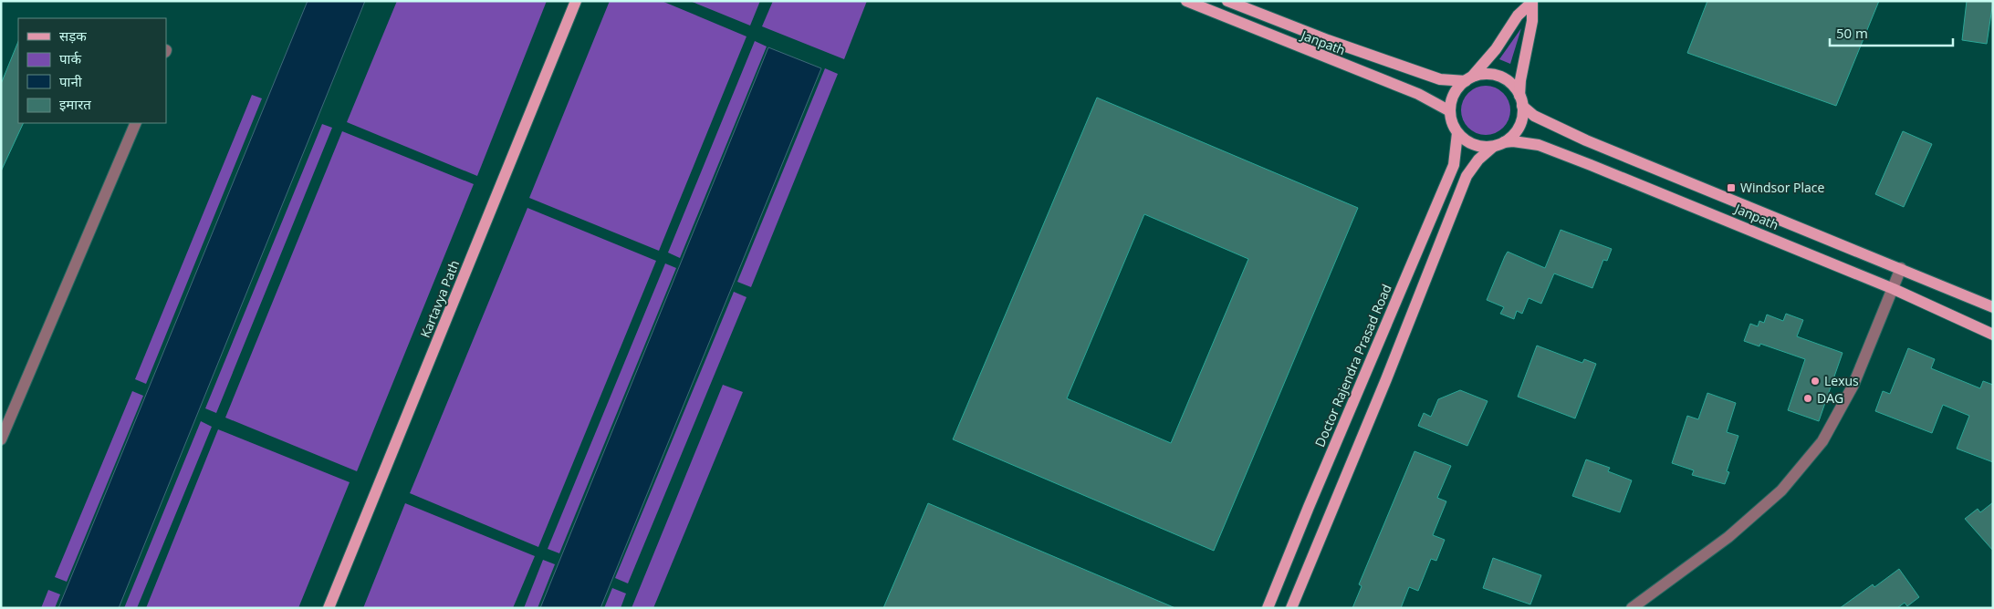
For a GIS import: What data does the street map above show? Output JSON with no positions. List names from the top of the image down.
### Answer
{
  "streets": {
    "main road": ["Janpath", "Kartavya Path", "Doctor Rajendra Prasad Road"]
  },
  "crossings": [
    ["Janpath", "Doctor Rajendra Prasad Road"]
  ],
  "places": {
    "transit": ["Windsor Place"],
    "other": ["Lexus", "DAG"]
  },
  "legend": [
    "सड़क",
    "पार्क",
    "पानी",
    "इमारत"
  ],
  "scale_bar": "50 m"
}
